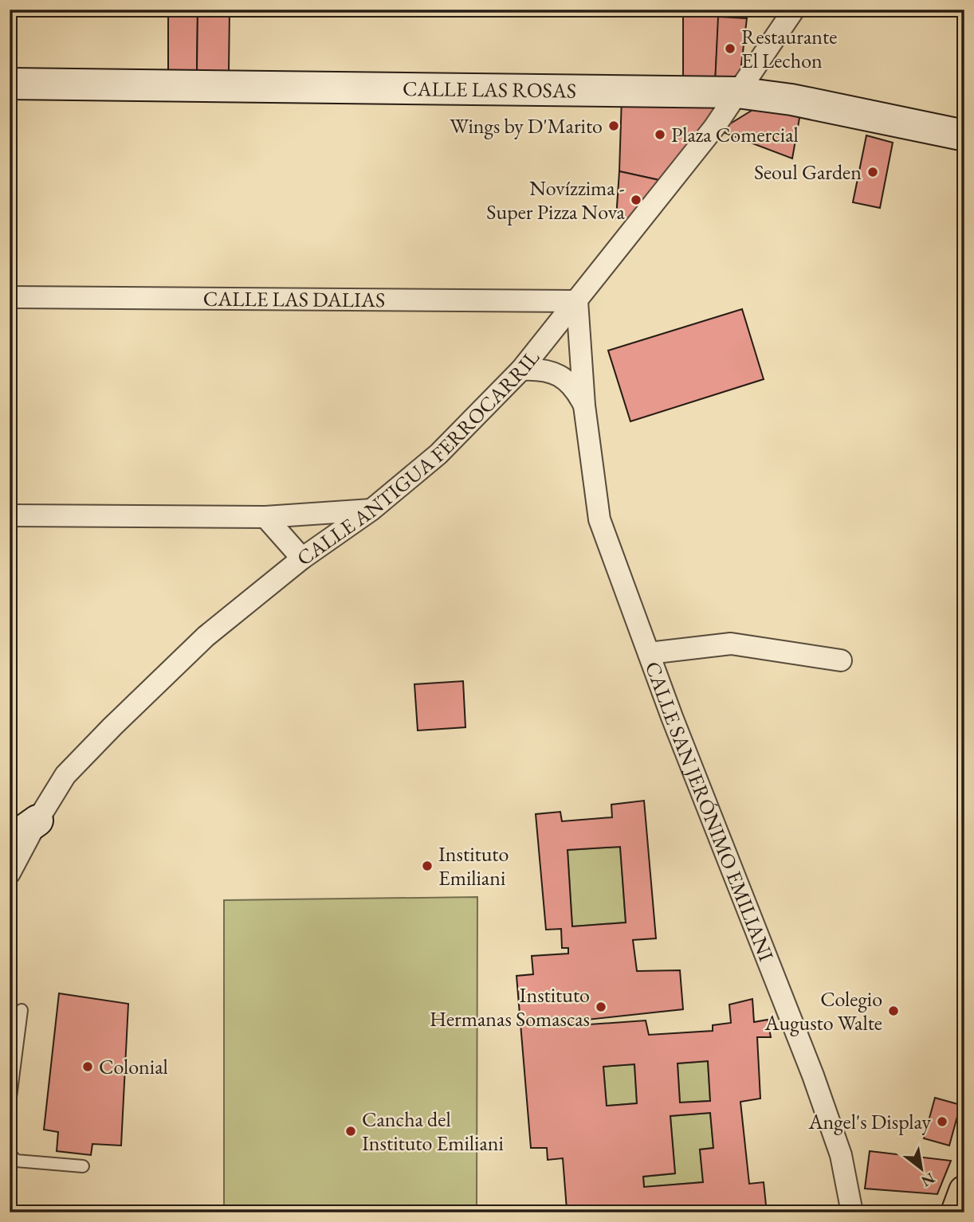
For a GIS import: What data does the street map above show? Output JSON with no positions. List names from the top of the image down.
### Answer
{
  "streets": {
    "street": [
      "CALLE LAS ROSAS",
      "CALLE LAS DALIAS",
      "CALLE ANTIGUA FERROCARRIL",
      "CALLE SAN JERÓNIMO EMILIANI"
    ]
  },
  "crossings": [
    ["CALLE LAS ROSAS", "CALLE ANTIGUA FERROCARRIL"],
    ["CALLE LAS DALIAS", "CALLE ANTIGUA FERROCARRIL"],
    ["CALLE LAS DALIAS", "CALLE SAN JERÓNIMO EMILIANI"],
    ["CALLE ANTIGUA FERROCARRIL", "CALLE SAN JERÓNIMO EMILIANI"]
  ],
  "places": [
    "Restaurante El Lechon",
    "Wings by D'Marito",
    "Plaza Comercial",
    "Seoul Garden",
    "Novízzima - Super Pizza Nova",
    "Instituto Emiliani",
    "Instituto Hermanas Somascas",
    "Colegio Augusto Walte",
    "Colonial",
    "Angel's Display",
    "Cancha del Instituto Emiliani"
  ],
  "north": "bottom right"
}
